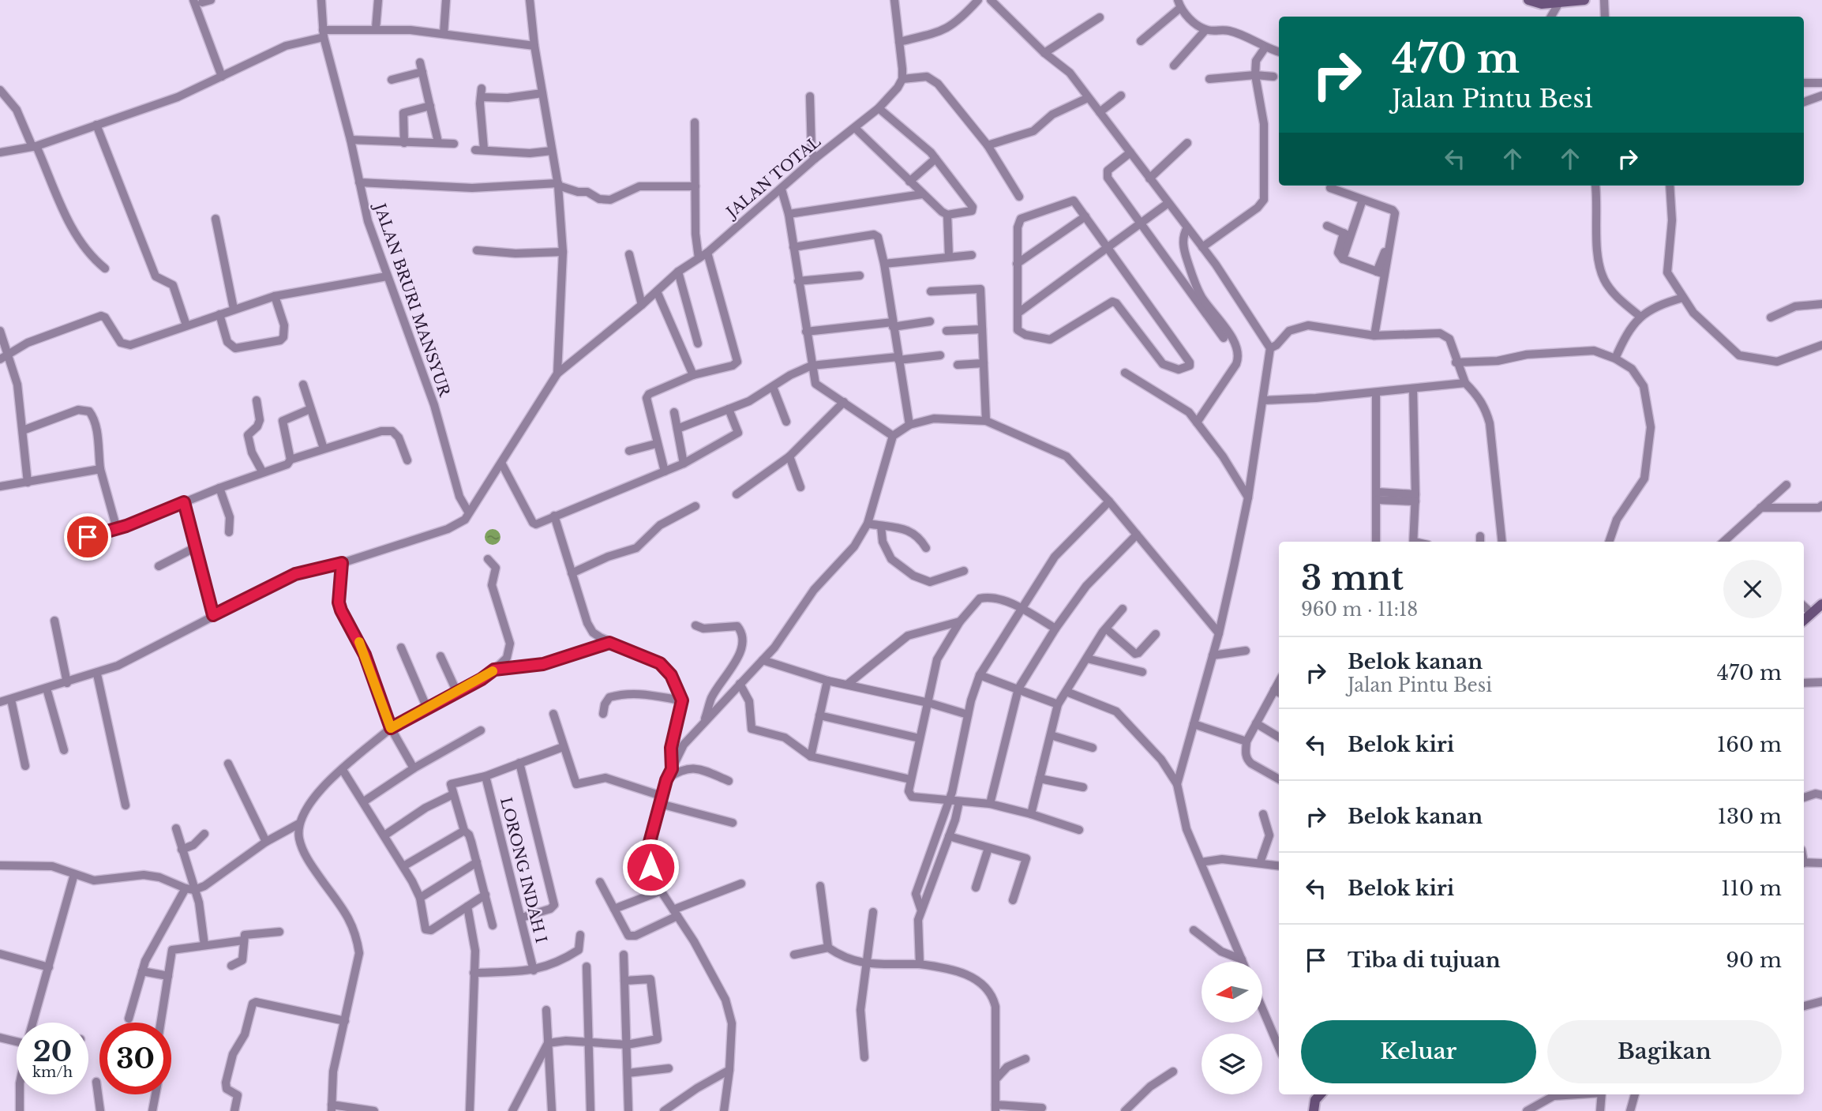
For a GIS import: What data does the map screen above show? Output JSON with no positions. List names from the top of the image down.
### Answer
{
  "streets": {
    "street": ["JALAN TOTAL", "JALAN BRURI MANSYUR", "LORONG INDAH I"]
  },
  "north": "left",
  "page": {
    "turn": ["470 m", "Jalan Pintu Besi"],
    "heading": ["3 mnt", "960 m · 11:18"],
    "list": [
      {
        "name": "Belok kanan",
        "note": "Jalan Pintu Besi",
        "value": "470 m"
      },
      {
        "name": "Belok kiri",
        "value": "160 m"
      },
      {
        "name": "Belok kanan",
        "value": "130 m"
      },
      {
        "name": "Belok kiri",
        "value": "110 m"
      },
      {
        "name": "Tiba di tujuan",
        "value": "90 m"
      }
    ],
    "buttons": ["Keluar", "Bagikan"],
    "speed": "20 km/h",
    "limit": "30"
  }
}
